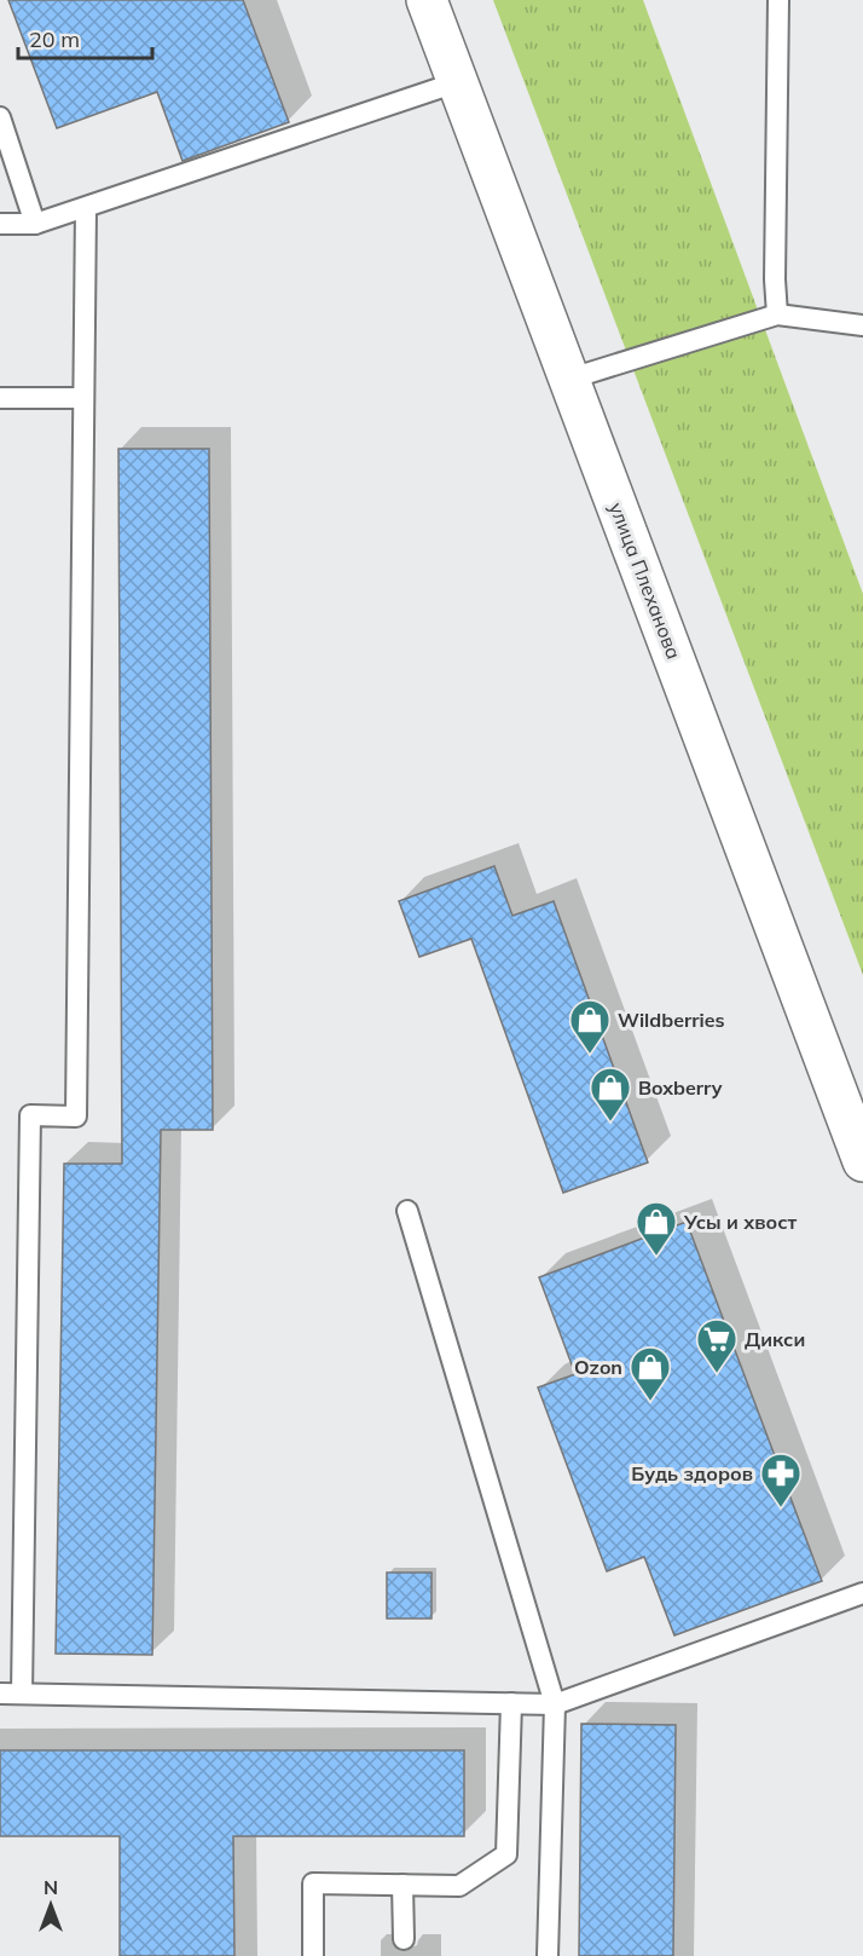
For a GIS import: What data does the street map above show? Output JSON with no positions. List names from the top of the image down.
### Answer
{
  "streets": {
    "street": ["улица Плеханова"]
  },
  "places": {
    "shop": [
      "Wildberries",
      "Boxberry",
      "Усы и хвост",
      "Ozon"
    ],
    "supermarket": ["Дикси"],
    "pharmacy": ["Будь здоров"]
  },
  "scale_bar": "20 m",
  "north": "top"
}
